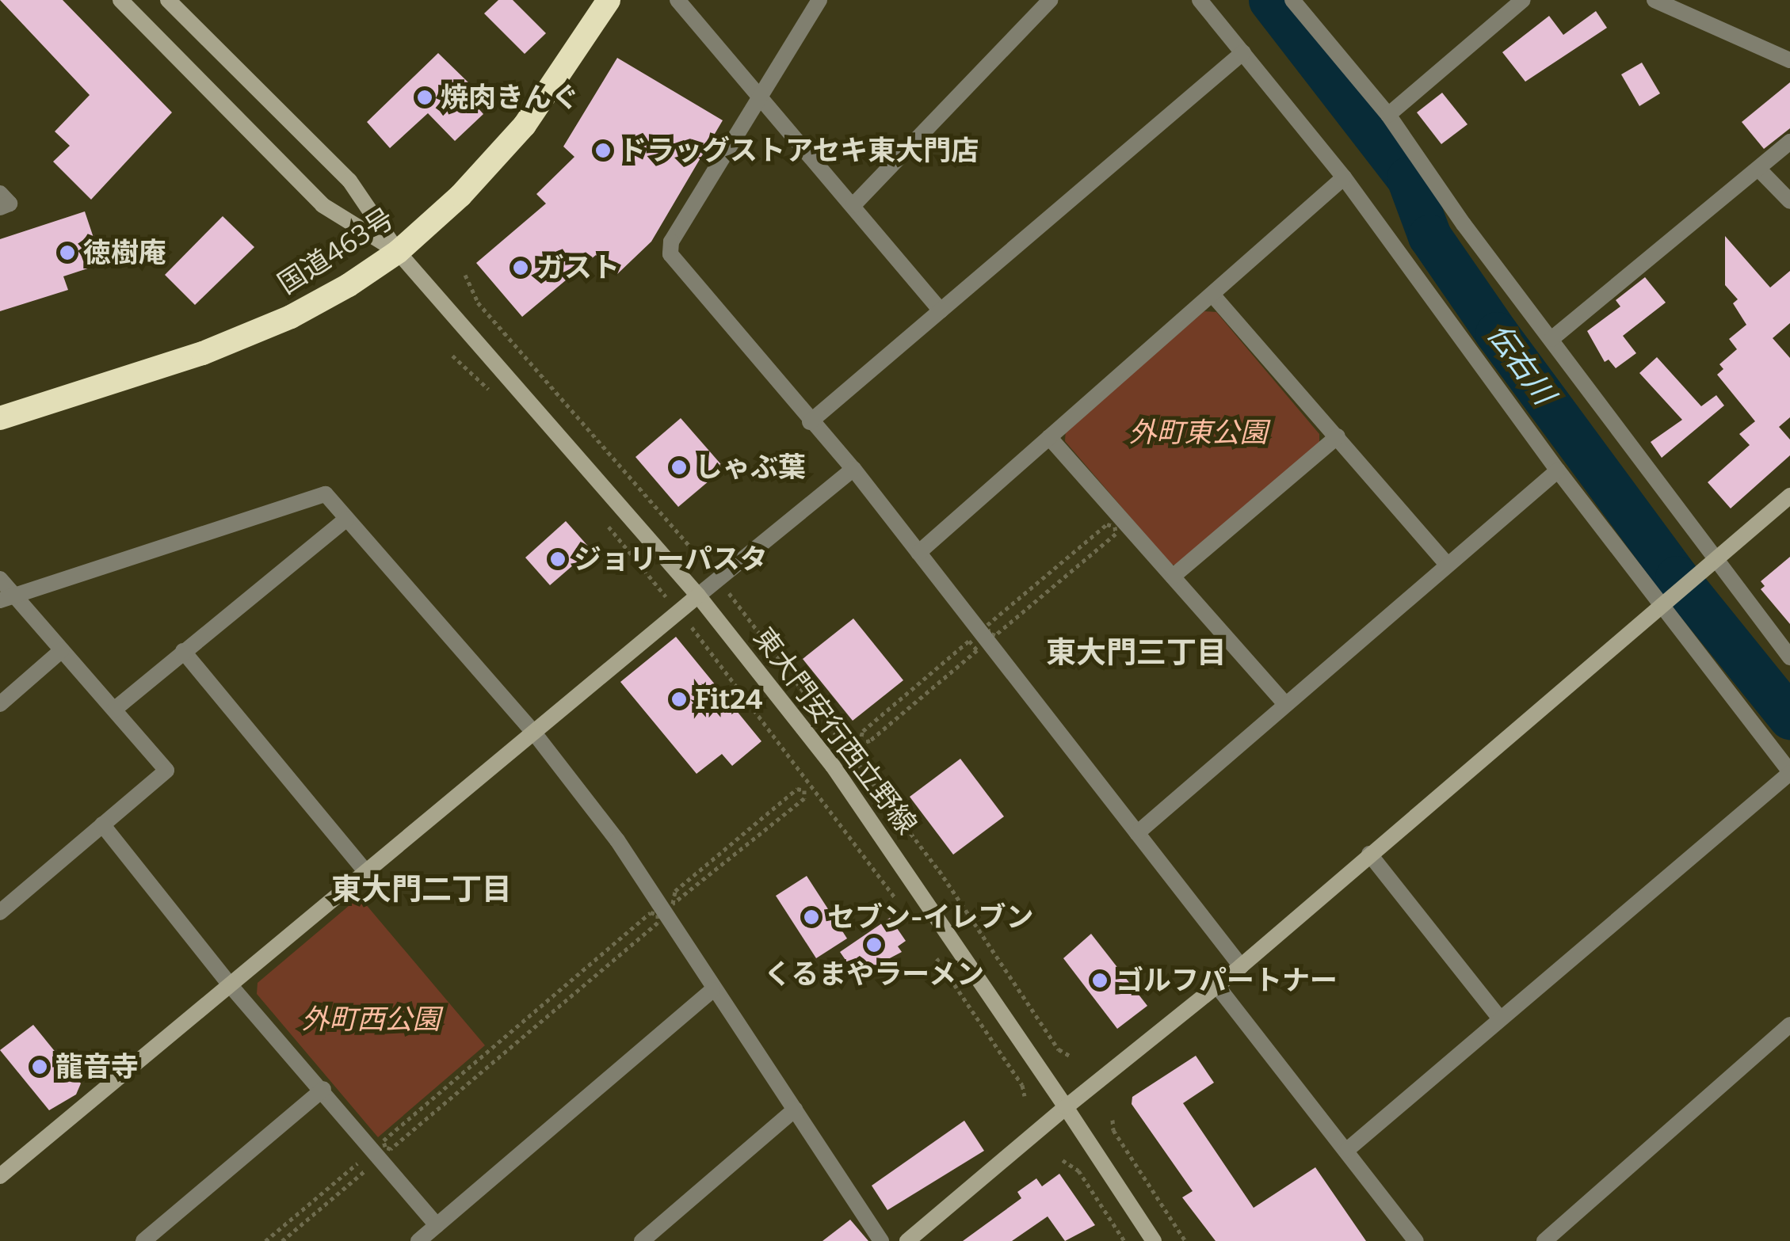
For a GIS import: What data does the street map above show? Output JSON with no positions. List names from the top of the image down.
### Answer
{
  "streets": {
    "highway": ["国道463号"],
    "street": ["東大門安行西立野線"]
  },
  "crossings": [
    ["国道463号", "東大門安行西立野線"]
  ],
  "districts": ["東大門三丁目", "東大門二丁目"],
  "water": ["伝右川"],
  "parks": ["外町東公園", "外町西公園"],
  "places": [
    "焼肉きんぐ",
    "ドラッグストアセキ東大門店",
    "徳樹庵",
    "ガスト",
    "しゃぶ葉",
    "ジョリーパスタ",
    "Fit24",
    "セブン-イレブン",
    "くるまやラーメン",
    "ゴルフパートナー",
    "龍音寺"
  ]
}
